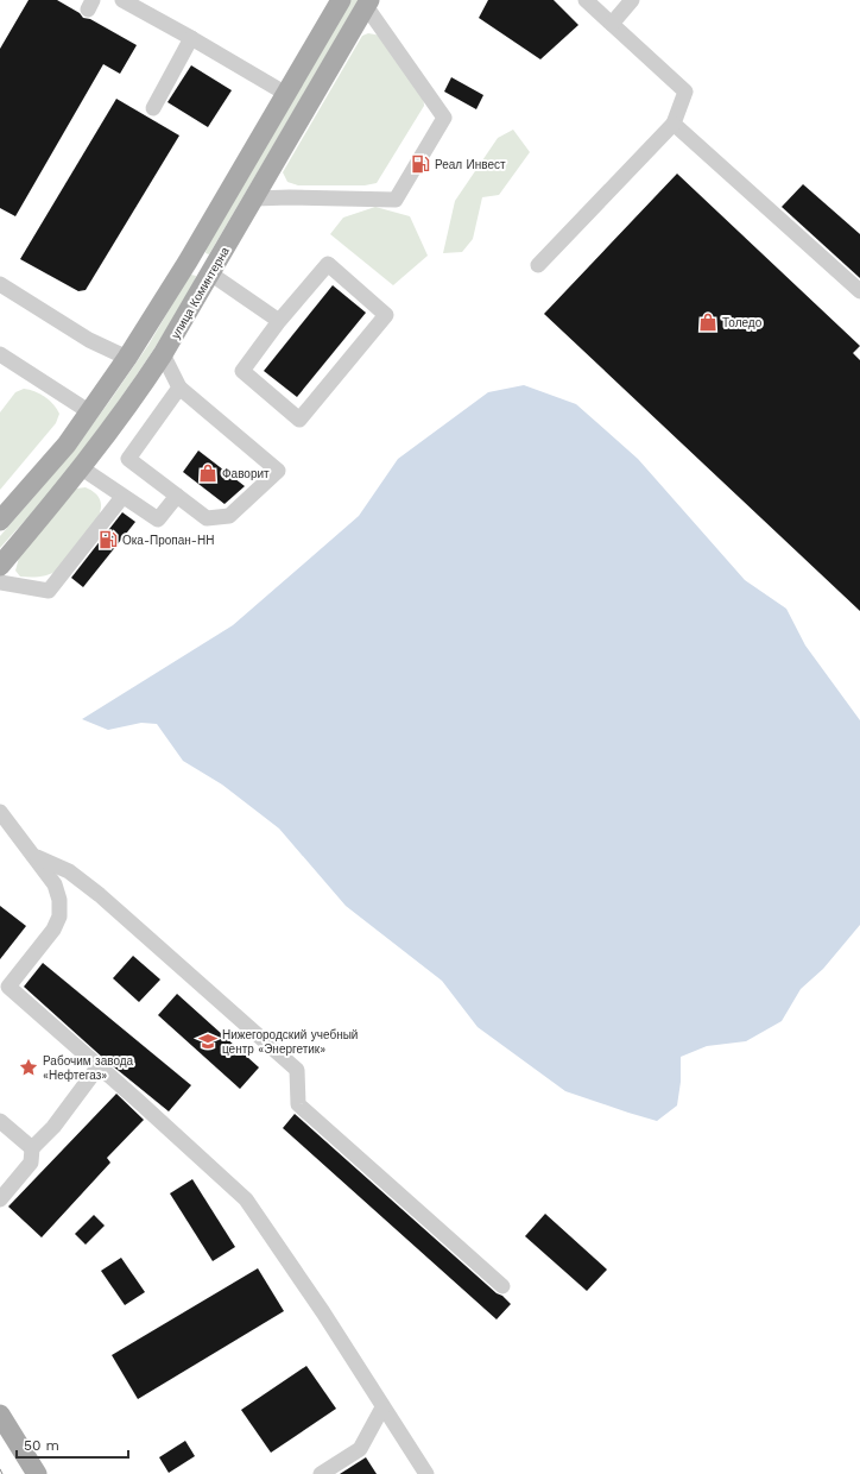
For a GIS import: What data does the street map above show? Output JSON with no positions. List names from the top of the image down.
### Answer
{
  "streets": {
    "main road": ["улица Коминтерна"]
  },
  "places": {
    "fuel station": ["Реал Инвест", "Ока-Пропан-НН"],
    "shop": ["Толедо", "Фаворит"],
    "school or university": ["Нижегородский учебный центр «Энергетик»"],
    "place": ["Рабочим завода «Нефтегаз»"]
  },
  "scale_bar": "50 m"
}
